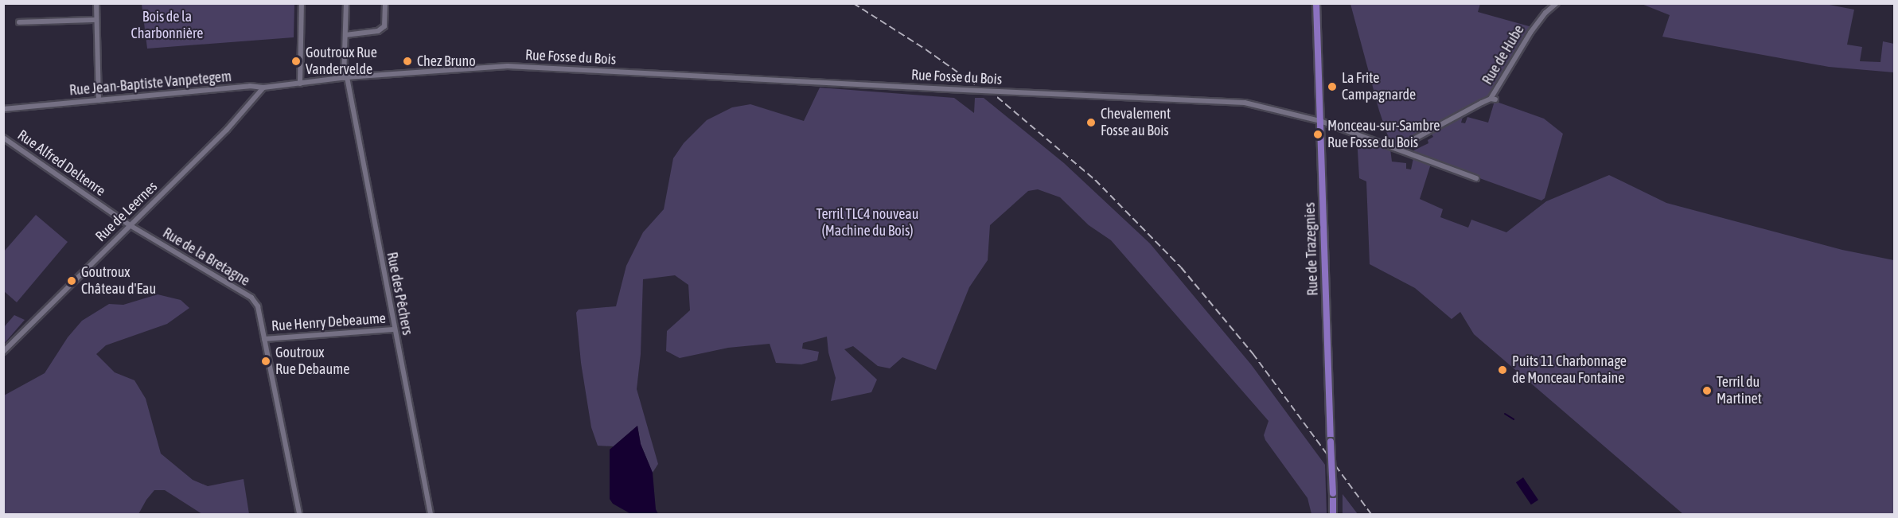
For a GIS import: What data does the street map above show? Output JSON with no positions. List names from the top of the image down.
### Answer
{
  "streets": {
    "main road": ["Rue de Trazegnies"],
    "street": [
      "Rue de Hube",
      "Rue Fosse du Bois",
      "Rue Jean-Baptiste Vanpetegem",
      "Rue Alfred Deltenre",
      "Rue de Leernes",
      "Rue de la Bretagne",
      "Rue des Pêchers",
      "Rue Henry Debeaume"
    ]
  },
  "crossings": [
    ["Rue de Hube", "Rue Fosse du Bois"],
    ["Rue Fosse du Bois", "Rue Jean-Baptiste Vanpetegem"],
    ["Rue Fosse du Bois", "Rue de Trazegnies"],
    ["Rue Fosse du Bois", "Rue des Pêchers"],
    ["Rue Jean-Baptiste Vanpetegem", "Rue de Leernes"],
    ["Rue Jean-Baptiste Vanpetegem", "Rue des Pêchers"],
    ["Rue Alfred Deltenre", "Rue de Leernes"],
    ["Rue Alfred Deltenre", "Rue de la Bretagne"],
    ["Rue de Leernes", "Rue de la Bretagne"],
    ["Rue de la Bretagne", "Rue Henry Debeaume"],
    ["Rue des Pêchers", "Rue Henry Debeaume"]
  ],
  "parks": ["Bois de la Charbonnière", "Terril TLC4 nouveau (Machine du Bois)"],
  "places": [
    "Goutroux Rue Vandervelde",
    "Chez Bruno",
    "La Frite Campagnarde",
    "Chevalement Fosse au Bois",
    "Monceau-sur-Sambre Rue Fosse du Bois",
    "Goutroux Château d'Eau",
    "Goutroux Rue Debaume",
    "Puits 11 Charbonnage de Monceau Fontaine",
    "Terril du Martinet"
  ]
}
